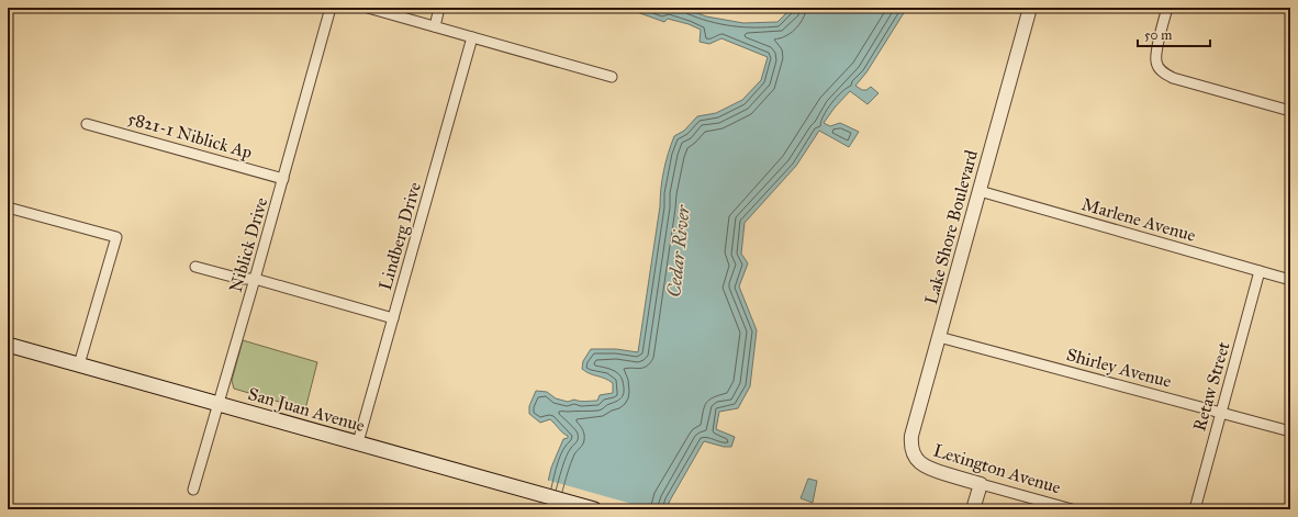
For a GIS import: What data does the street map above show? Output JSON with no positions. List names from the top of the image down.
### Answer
{
  "streets": {
    "main road": ["San Juan Avenue"],
    "street": [
      "5821-1 Niblick Ap",
      "Marlene Avenue",
      "Lake Shore Boulevard",
      "Lindberg Drive",
      "Niblick Drive",
      "Shirley Avenue",
      "Retaw Street",
      "Lexington Avenue"
    ]
  },
  "crossings": [
    ["5821-1 Niblick Ap", "Niblick Drive"],
    ["Marlene Avenue", "Lake Shore Boulevard"],
    ["Marlene Avenue", "Retaw Street"],
    ["Lake Shore Boulevard", "Shirley Avenue"],
    ["Lake Shore Boulevard", "Lexington Avenue"],
    ["Lindberg Drive", "San Juan Avenue"],
    ["Niblick Drive", "San Juan Avenue"],
    ["Shirley Avenue", "Retaw Street"]
  ],
  "water": ["Cedar River"],
  "scale_bar": "50 m"
}
